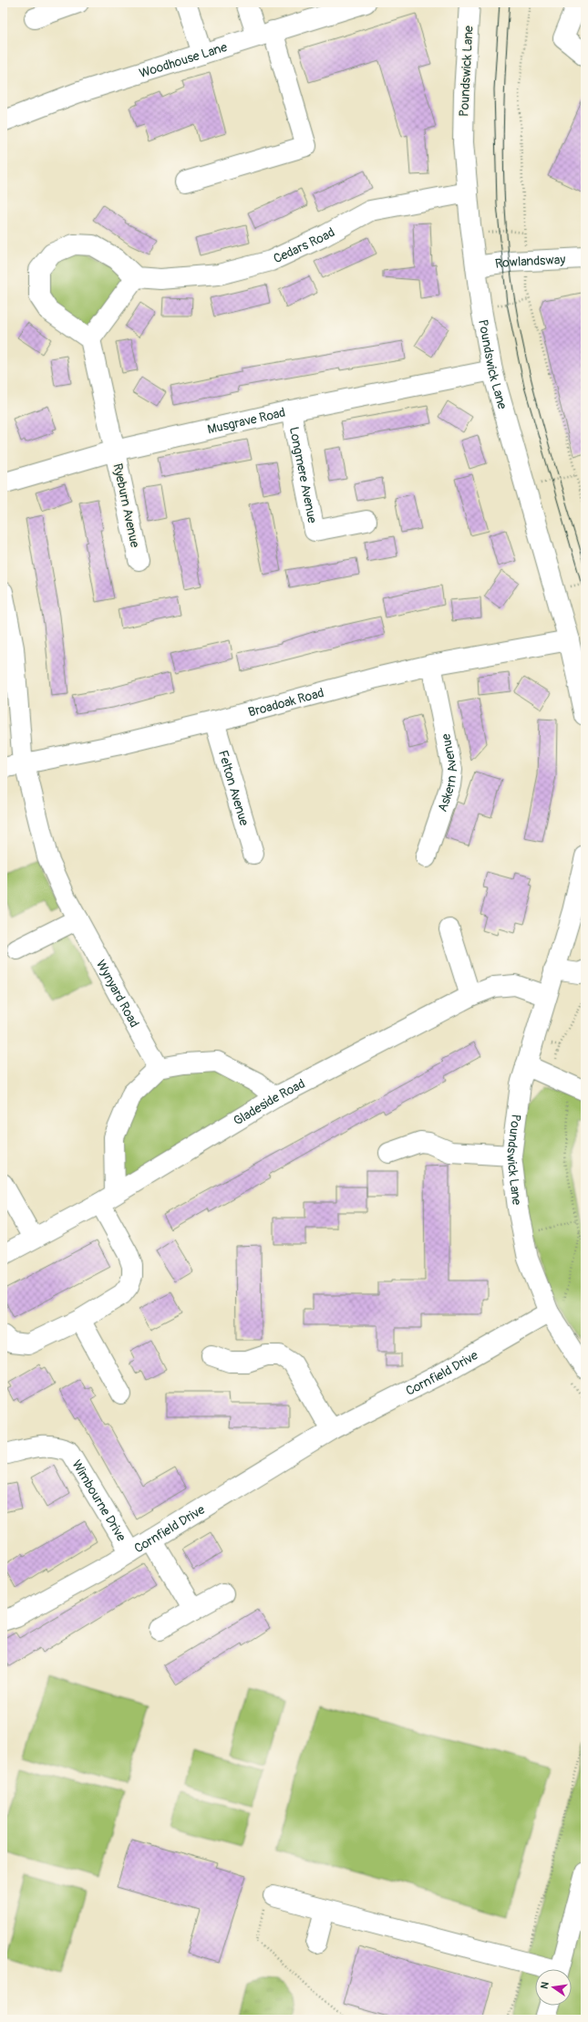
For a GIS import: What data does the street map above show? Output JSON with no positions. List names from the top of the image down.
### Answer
{
  "streets": {
    "street": [
      "Woodhouse Lane",
      "Poundswick Lane",
      "Cedars Road",
      "Rowlandsway",
      "Musgrave Road",
      "Longmere Avenue",
      "Ryeburn Avenue",
      "Broadoak Road",
      "Askern Avenue",
      "Felton Avenue",
      "Wynyard Road",
      "Gladeside Road",
      "Cornfield Drive",
      "Wimbourne Drive"
    ]
  },
  "crossings": [
    ["Poundswick Lane", "Cedars Road"],
    ["Poundswick Lane", "Rowlandsway"],
    ["Poundswick Lane", "Musgrave Road"],
    ["Poundswick Lane", "Broadoak Road"],
    ["Poundswick Lane", "Gladeside Road"],
    ["Poundswick Lane", "Cornfield Drive"],
    ["Musgrave Road", "Longmere Avenue"],
    ["Musgrave Road", "Ryeburn Avenue"],
    ["Broadoak Road", "Askern Avenue"],
    ["Broadoak Road", "Felton Avenue"],
    ["Broadoak Road", "Wynyard Road"],
    ["Cornfield Drive", "Wimbourne Drive"]
  ],
  "north": "left"
}
